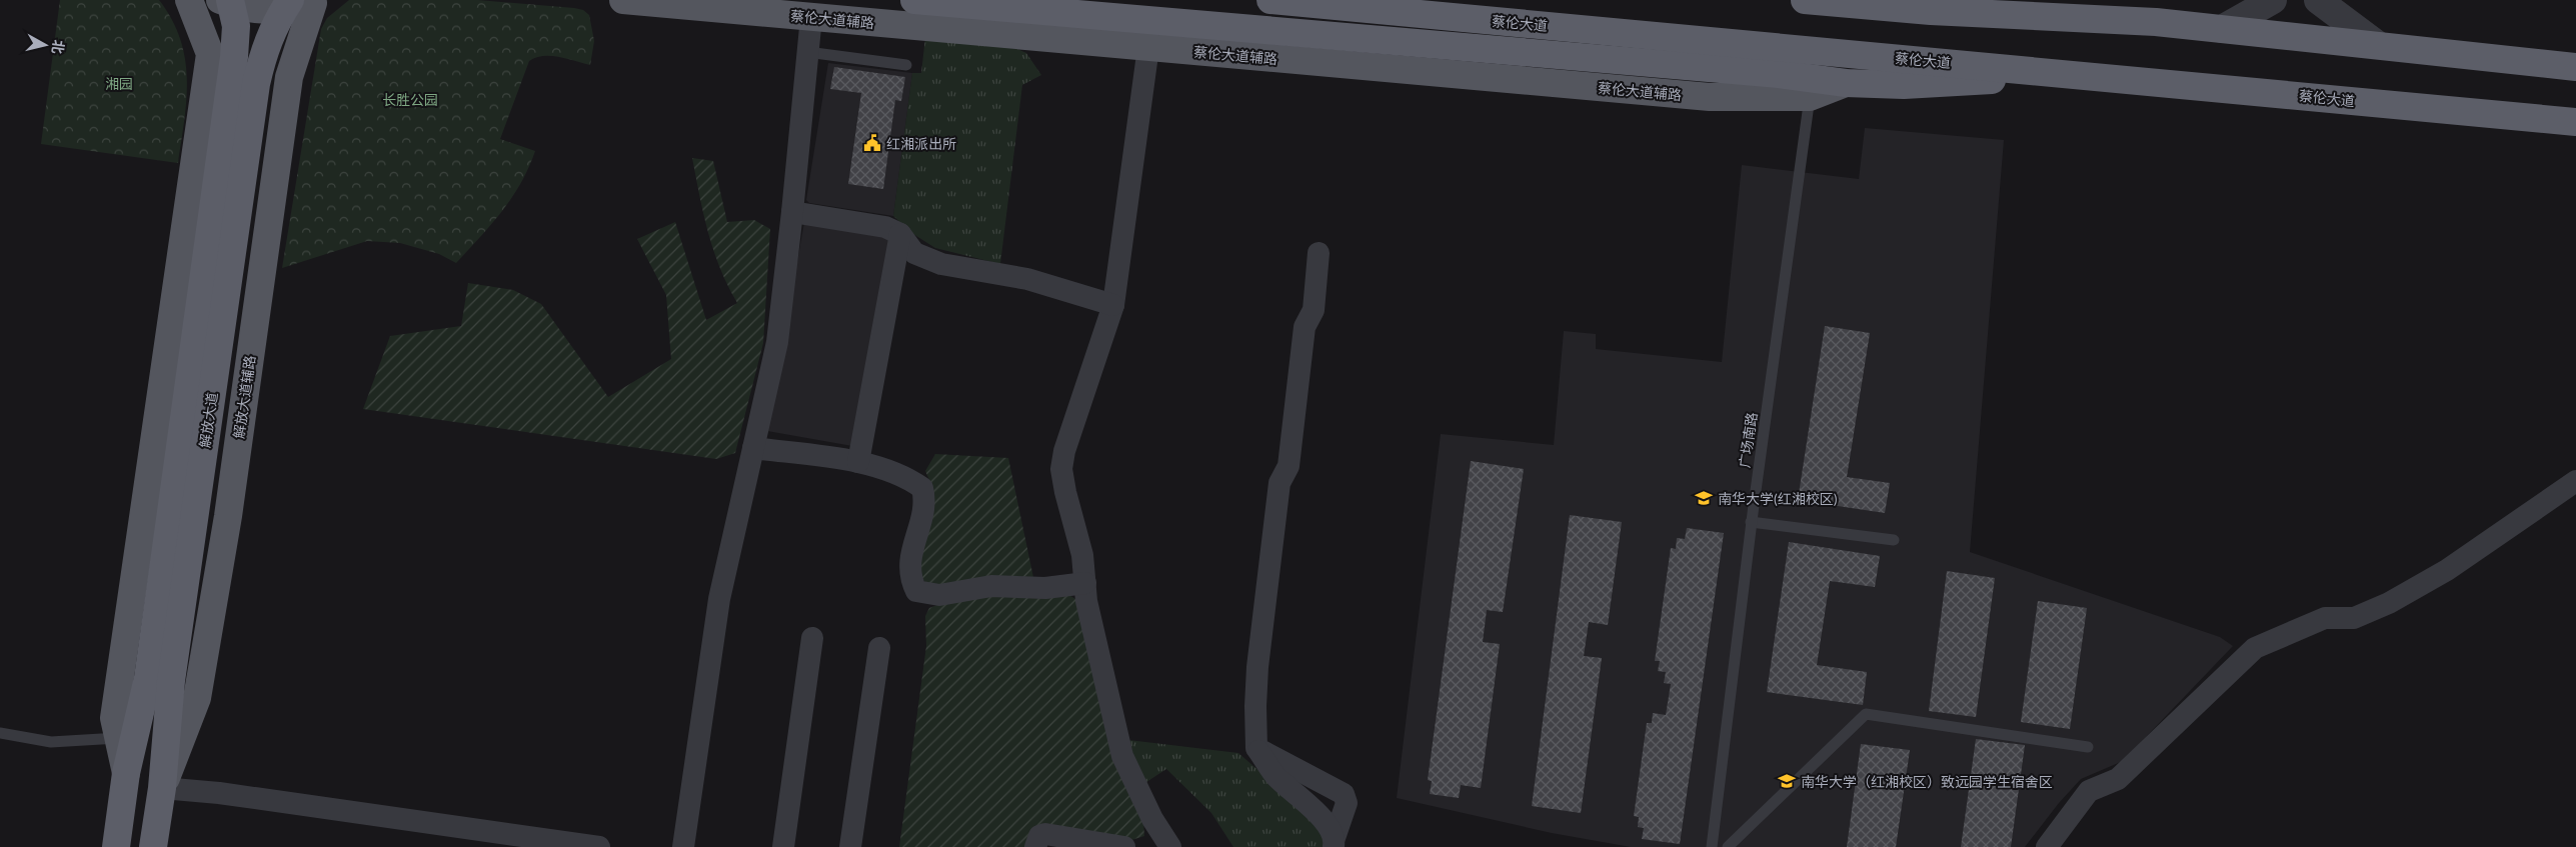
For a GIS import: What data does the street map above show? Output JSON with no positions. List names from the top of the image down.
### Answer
{
  "streets": {
    "highway": ["蔡伦大道", "解放大道"],
    "main road": ["蔡伦大道辅路", "解放大道辅路"],
    "lane": ["广场南路"]
  },
  "crossings": [
    ["蔡伦大道辅路", "广场南路"],
    ["解放大道辅路", "解放大道"]
  ],
  "parks": ["湘园", "长胜公园"],
  "places": {
    "public building": ["红湘派出所"],
    "school or university": ["南华大学(红湘校区)", "南华大学（红湘校区）致远园学生宿舍区"]
  },
  "north": "right"
}
